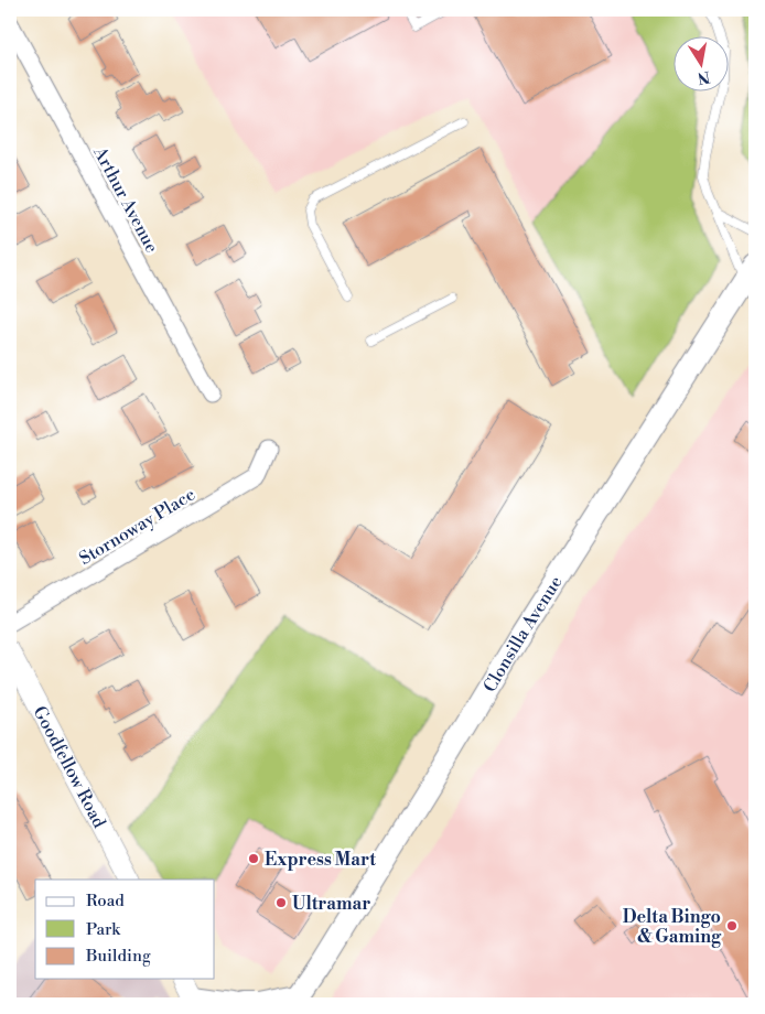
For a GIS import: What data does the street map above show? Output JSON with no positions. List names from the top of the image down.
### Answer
{
  "streets": {
    "main road": ["Clonsilla Avenue"],
    "street": ["Arthur Avenue", "Stornoway Place", "Goodfellow Road"]
  },
  "places": ["Express Mart", "Ultramar", "Delta Bingo & Gaming"],
  "legend": ["Road", "Park", "Building"],
  "north": "bottom"
}
